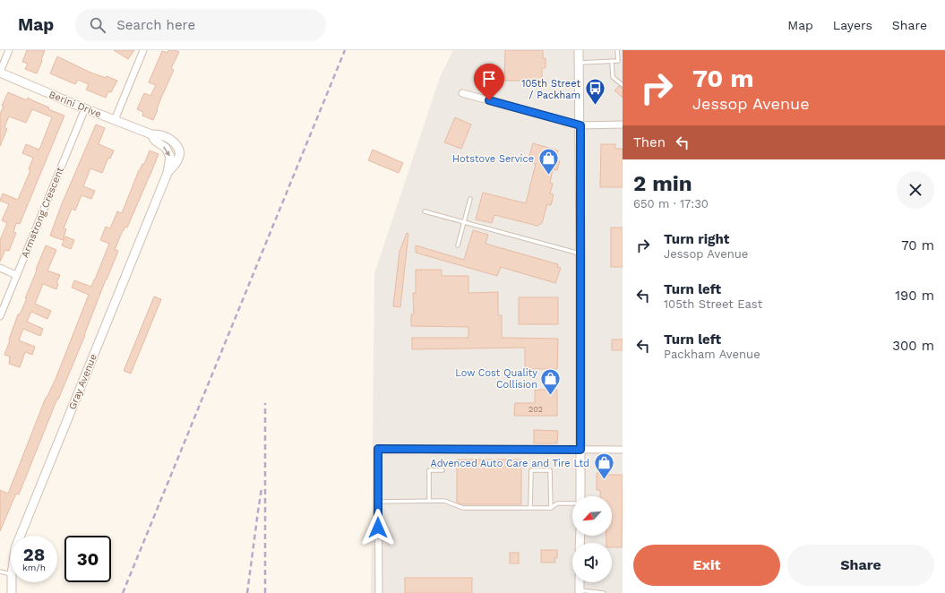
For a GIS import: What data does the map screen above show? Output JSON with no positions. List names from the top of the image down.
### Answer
{
  "streets": {
    "street": ["Berini Drive", "Armstrong Crescent", "Gray Avenue"]
  },
  "crossings": [
    ["Berini Drive", "Armstrong Crescent"],
    ["Berini Drive", "Gray Avenue"]
  ],
  "places": {
    "bus stop": ["105th Street / Packham"],
    "shop": ["Hotstove Service", "Low Cost Quality Collision", "Advenced Auto Care and Tire Ltd"]
  },
  "house_numbers": ["202"],
  "north": "bottom left",
  "page": {
    "header": "Map",
    "search": "Search here",
    "nav": ["Map", "Layers", "Share"],
    "turn": ["70 m", "Jessop Avenue"],
    "then": "Then",
    "heading": ["2 min", "650 m · 17:30"],
    "list": [
      {
        "name": "Turn right",
        "note": "Jessop Avenue",
        "value": "70 m"
      },
      {
        "name": "Turn left",
        "note": "105th Street East",
        "value": "190 m"
      },
      {
        "name": "Turn left",
        "note": "Packham Avenue",
        "value": "300 m"
      }
    ],
    "speed": "28 km/h",
    "limit": "30",
    "buttons": ["Exit", "Share"]
  }
}
